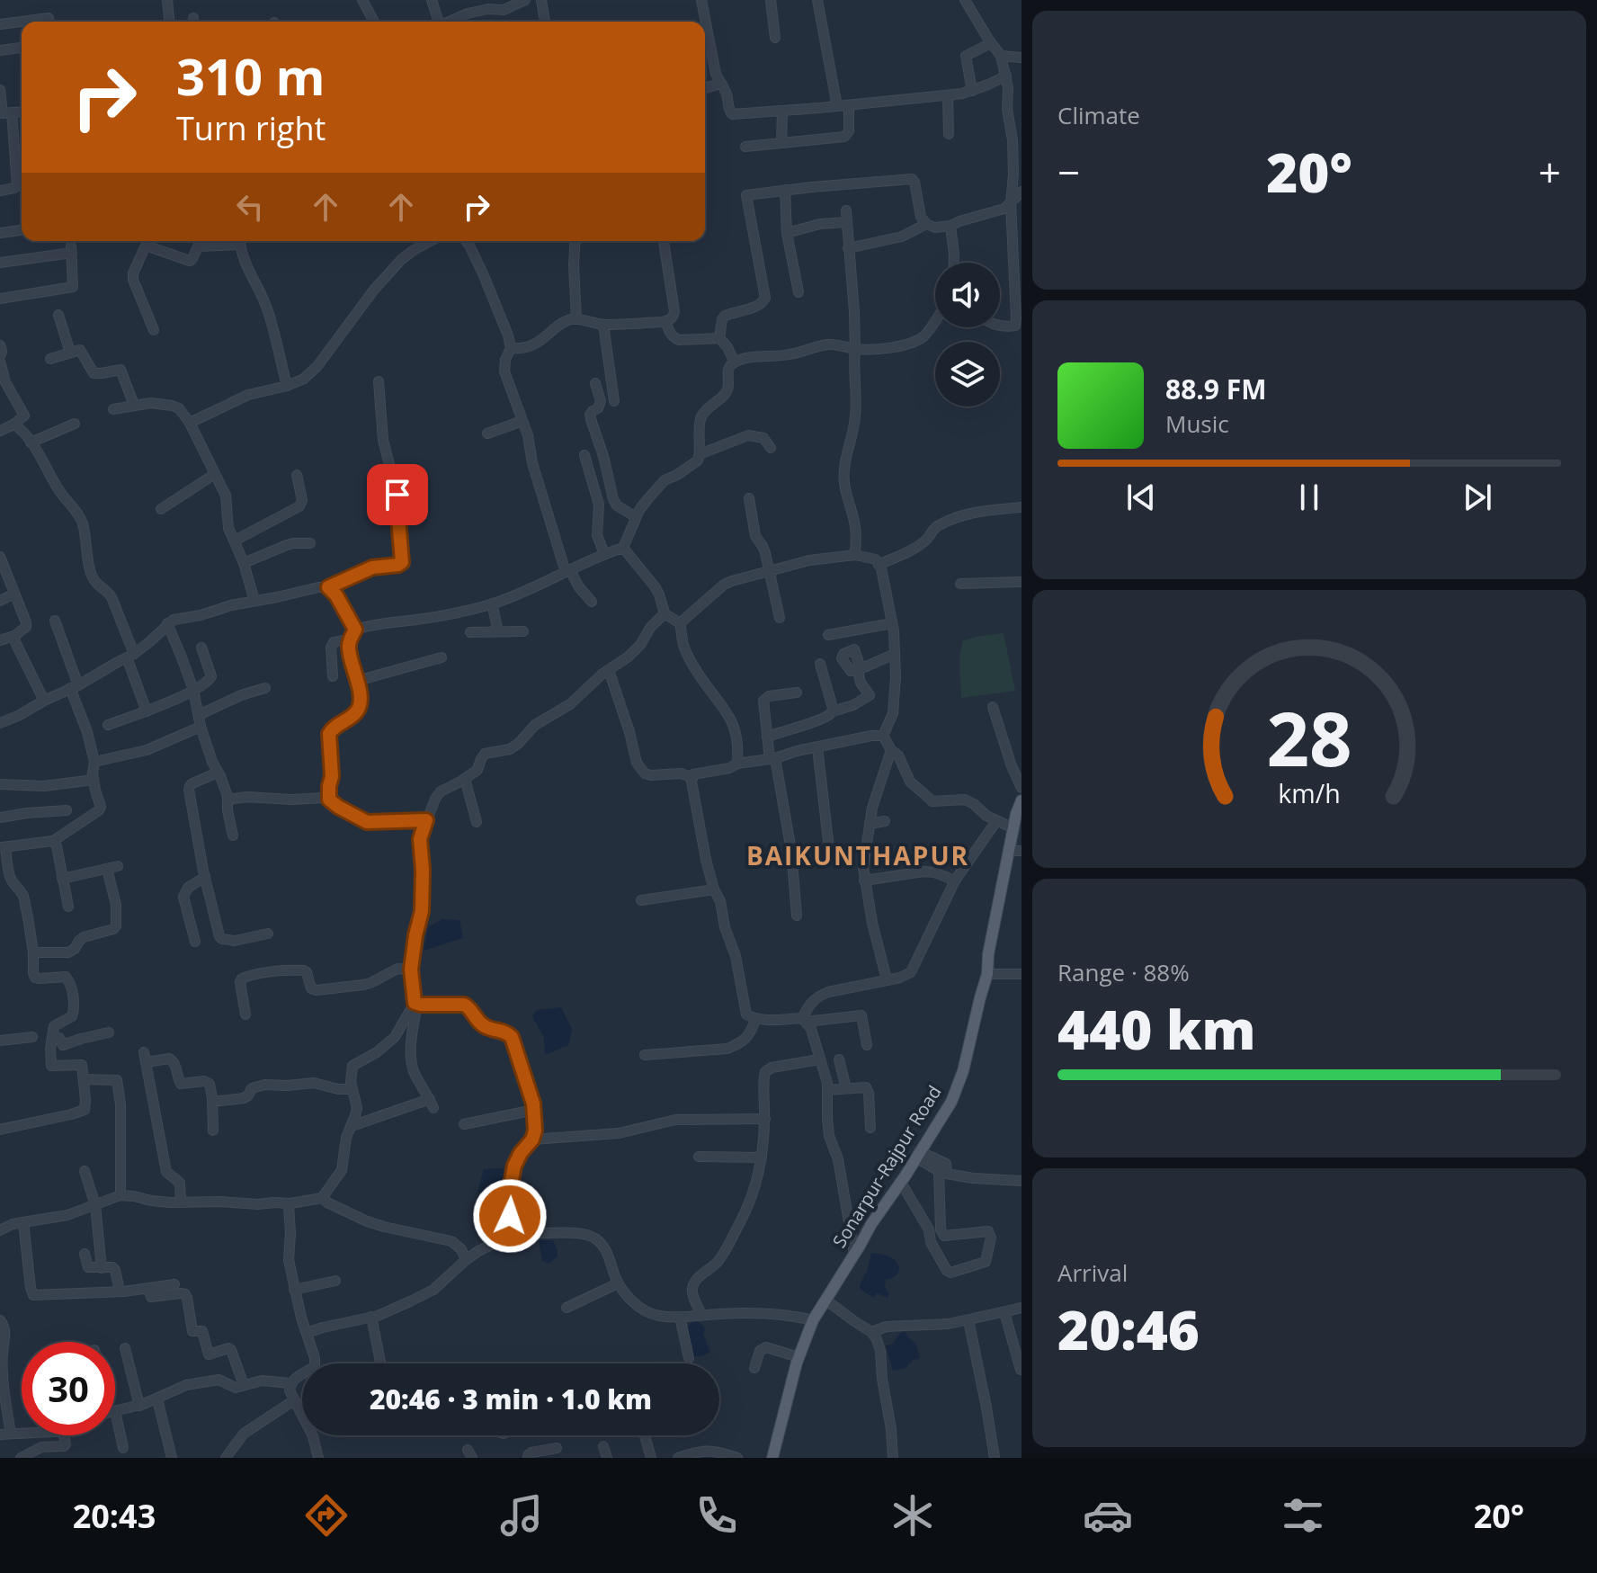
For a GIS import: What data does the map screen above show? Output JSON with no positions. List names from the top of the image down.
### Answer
{
  "streets": {
    "main road": ["Sonarpur-Rajpur Road"]
  },
  "districts": ["BAIKUNTHAPUR"],
  "page": {
    "tile": [
      "Climate",
      ["Range · 88%", "440 km"],
      ["Arrival", "20:46"]
    ],
    "turn": ["310 m", "Turn right"],
    "heat": ["−", "20°", "+"],
    "song": ["88.9 FM", "Music"],
    "limit": "30",
    "trip": "20:46 · 3 min · 1.0 km",
    "tabs": ["20:43", "20°"],
    "gauge": ["28", "km/h"]
  }
}
